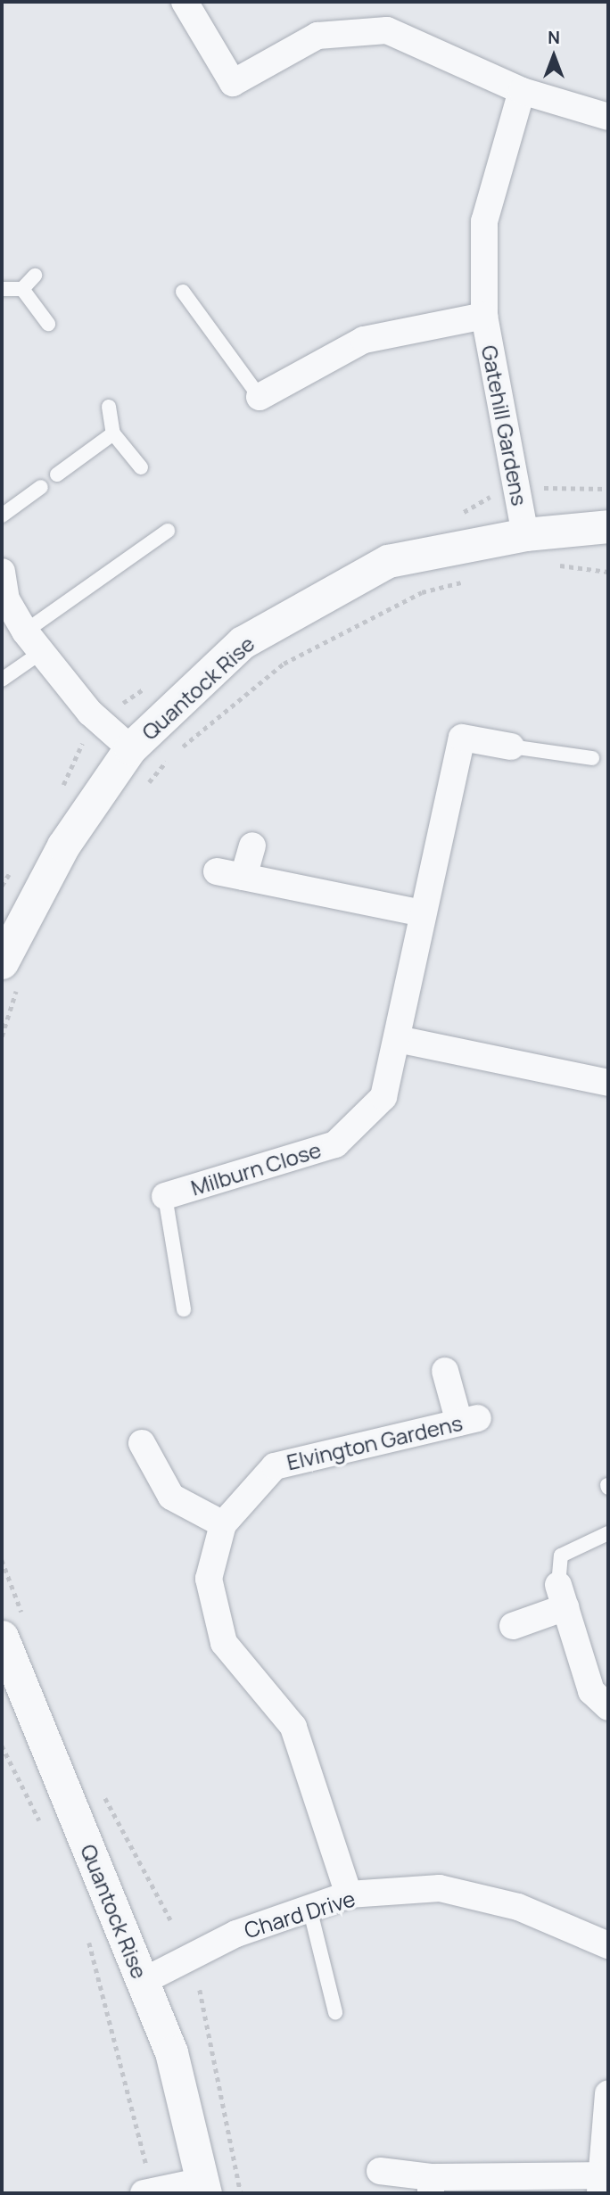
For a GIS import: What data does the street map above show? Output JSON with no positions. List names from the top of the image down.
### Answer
{
  "streets": {
    "street": [
      "Gatehill Gardens",
      "Quantock Rise",
      "Milburn Close",
      "Elvington Gardens",
      "Chard Drive"
    ]
  },
  "crossings": [
    ["Gatehill Gardens", "Quantock Rise"],
    ["Quantock Rise", "Chard Drive"],
    ["Elvington Gardens", "Chard Drive"]
  ],
  "north": "top"
}
